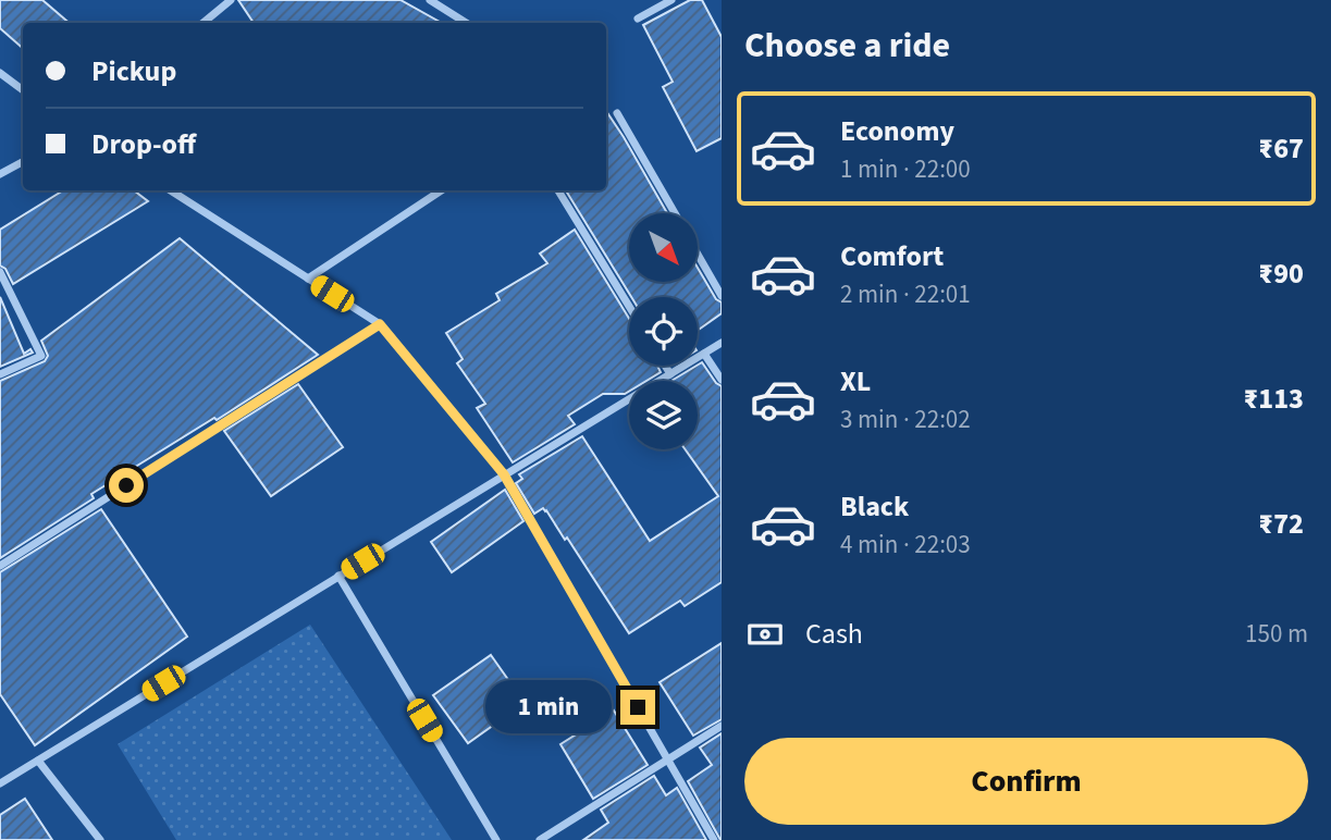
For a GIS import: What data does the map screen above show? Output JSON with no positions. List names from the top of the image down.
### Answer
{
  "north": "bottom right",
  "page": {
    "heading": "Choose a ride",
    "banner": ["Pickup", "Drop-off"],
    "list": [
      {
        "name": "Economy",
        "note": "1 min · 22:00",
        "value": "₹67"
      },
      {
        "name": "Comfort",
        "note": "2 min · 22:01",
        "value": "₹90"
      },
      {
        "name": "XL",
        "note": "3 min · 22:02",
        "value": "₹113"
      },
      {
        "name": "Black",
        "note": "4 min · 22:03",
        "value": "₹72"
      }
    ],
    "pay": ["Cash", "150 m"],
    "bubble": "1 min",
    "buttons": "Confirm"
  }
}
